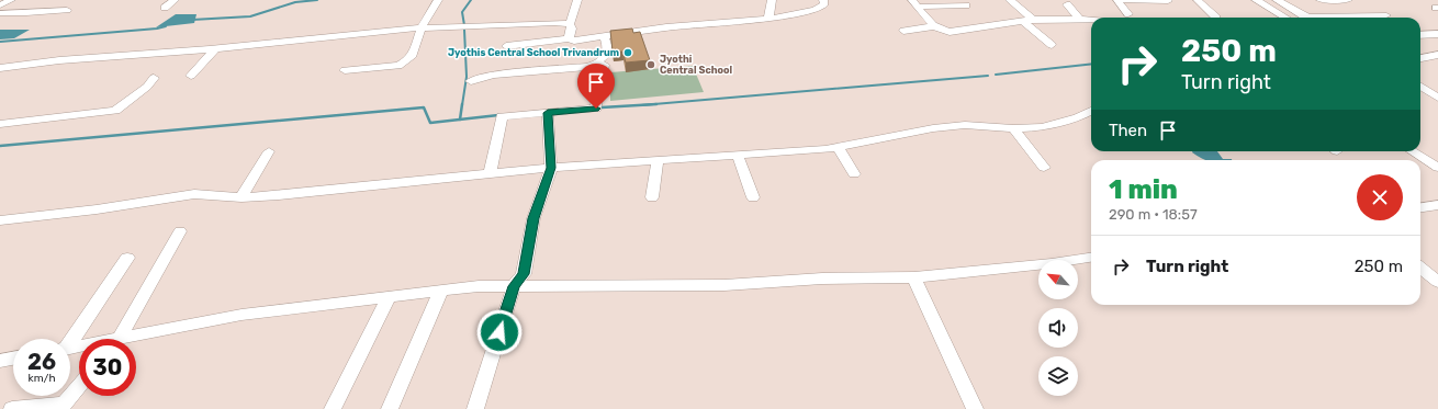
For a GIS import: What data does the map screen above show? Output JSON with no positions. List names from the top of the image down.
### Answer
{
  "places": ["Jyothis Central School Trivandrum", "Jyothi Central School"],
  "north": "top left",
  "page": {
    "turn": ["250 m", "Turn right"],
    "then": "Then",
    "heading": ["1 min", "290 m · 18:57"],
    "list": [
      {
        "name": "Turn right",
        "value": "250 m"
      }
    ],
    "speed": "26 km/h",
    "limit": "30"
  }
}
